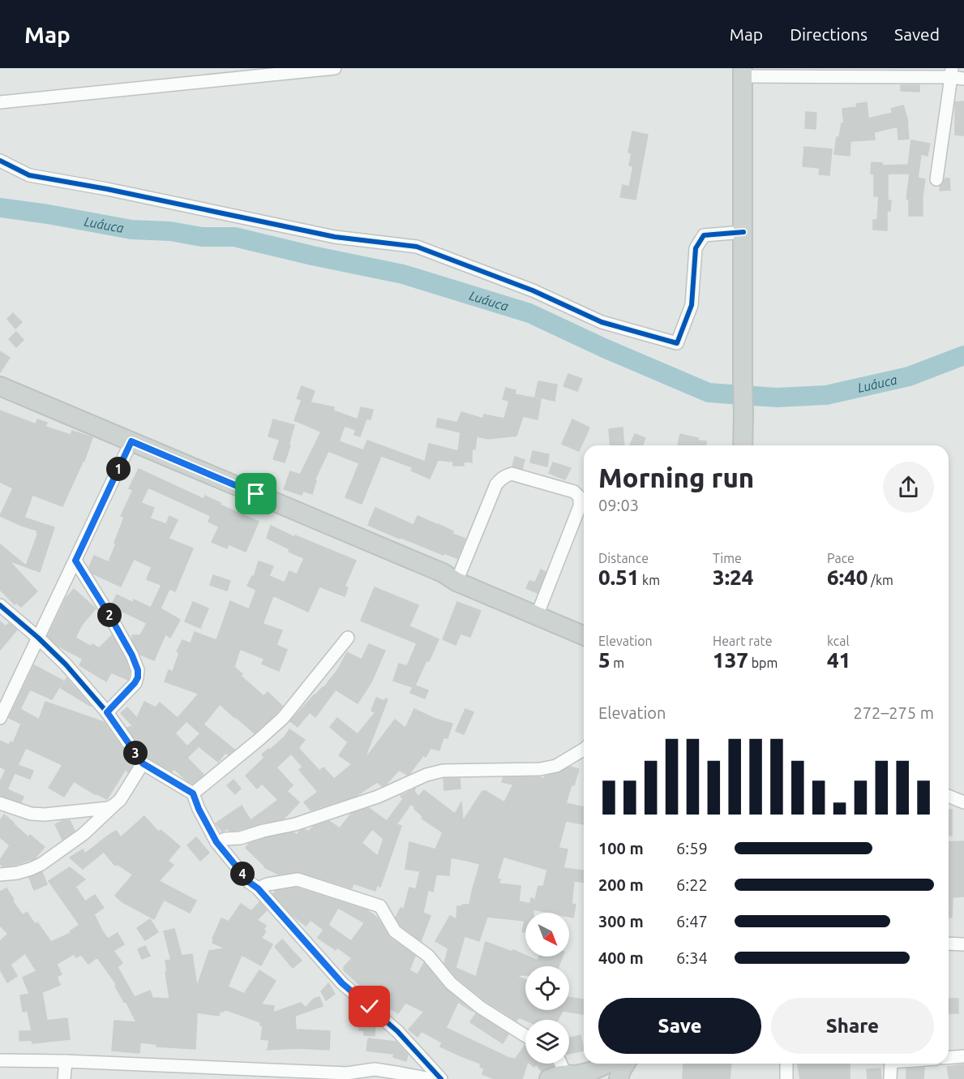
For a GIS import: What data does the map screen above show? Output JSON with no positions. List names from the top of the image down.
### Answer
{
  "water": ["Luáuca"],
  "north": "bottom right",
  "page": {
    "header": "Map",
    "nav": ["Map", "Directions", "Saved"],
    "heading": ["Morning run", "09:03"],
    "pins": [
      "1",
      "2",
      "3",
      "4"
    ],
    "stats": [
      ["Distance", "0.51 km"],
      ["Time", "3:24"],
      ["Pace", "6:40 /km"],
      ["Elevation", "5 m"],
      ["Heart rate", "137 bpm"],
      ["kcal", "41"]
    ],
    "chart": ["Elevation", "272–275 m"],
    "list": [
      {
        "name": "100 m",
        "note": "6:59"
      },
      {
        "name": "200 m",
        "note": "6:22"
      },
      {
        "name": "300 m",
        "note": "6:47"
      },
      {
        "name": "400 m",
        "note": "6:34"
      }
    ],
    "buttons": ["Save", "Share"]
  }
}
